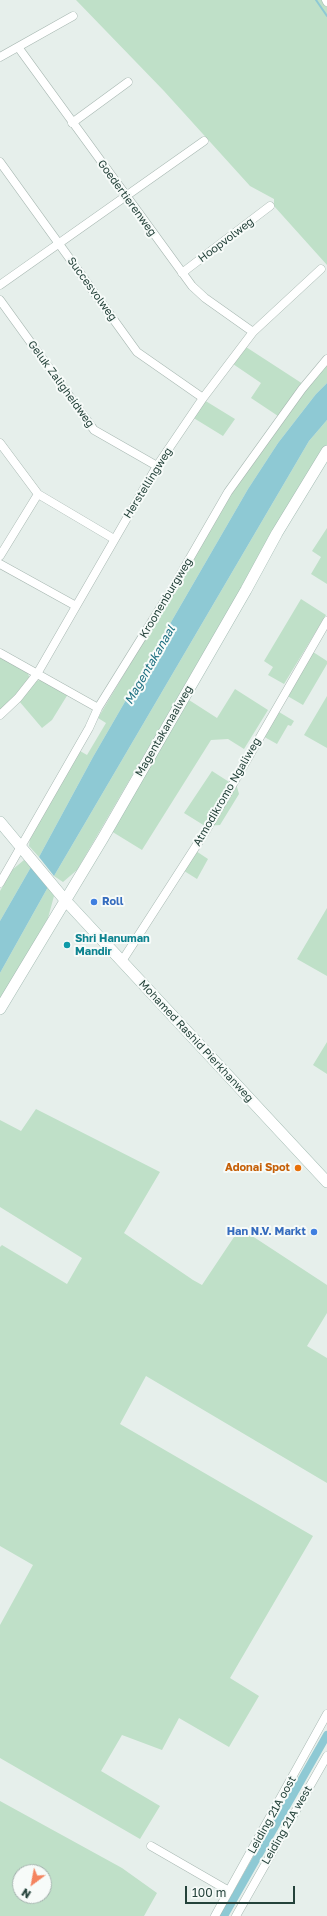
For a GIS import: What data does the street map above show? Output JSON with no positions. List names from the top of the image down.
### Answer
{
  "streets": {
    "street": [
      "Goedertierenweg",
      "Hoopvolweg",
      "Succesvolweg",
      "Geluk Zaligheidweg",
      "Herstellingweg",
      "Kroonenburgweg",
      "Magentakanaalweg",
      "Atmodikromo Ngaliweg",
      "Mohamed Rashid Pierkhanweg",
      "Leiding 21A oost",
      "Leiding 21A west"
    ]
  },
  "crossings": [
    ["Goedertierenweg", "Hoopvolweg"],
    ["Goedertierenweg", "Herstellingweg"],
    ["Succesvolweg", "Herstellingweg"],
    ["Geluk Zaligheidweg", "Herstellingweg"],
    ["Kroonenburgweg", "Mohamed Rashid Pierkhanweg"],
    ["Magentakanaalweg", "Mohamed Rashid Pierkhanweg"],
    ["Atmodikromo Ngaliweg", "Mohamed Rashid Pierkhanweg"]
  ],
  "water": ["Magentakanaal"],
  "places": [
    "Roll",
    "Shri Hanuman Mandir",
    "Adonai Spot",
    "Han N.V. Markt"
  ],
  "scale_bar": "100 m",
  "north": "bottom left"
}
